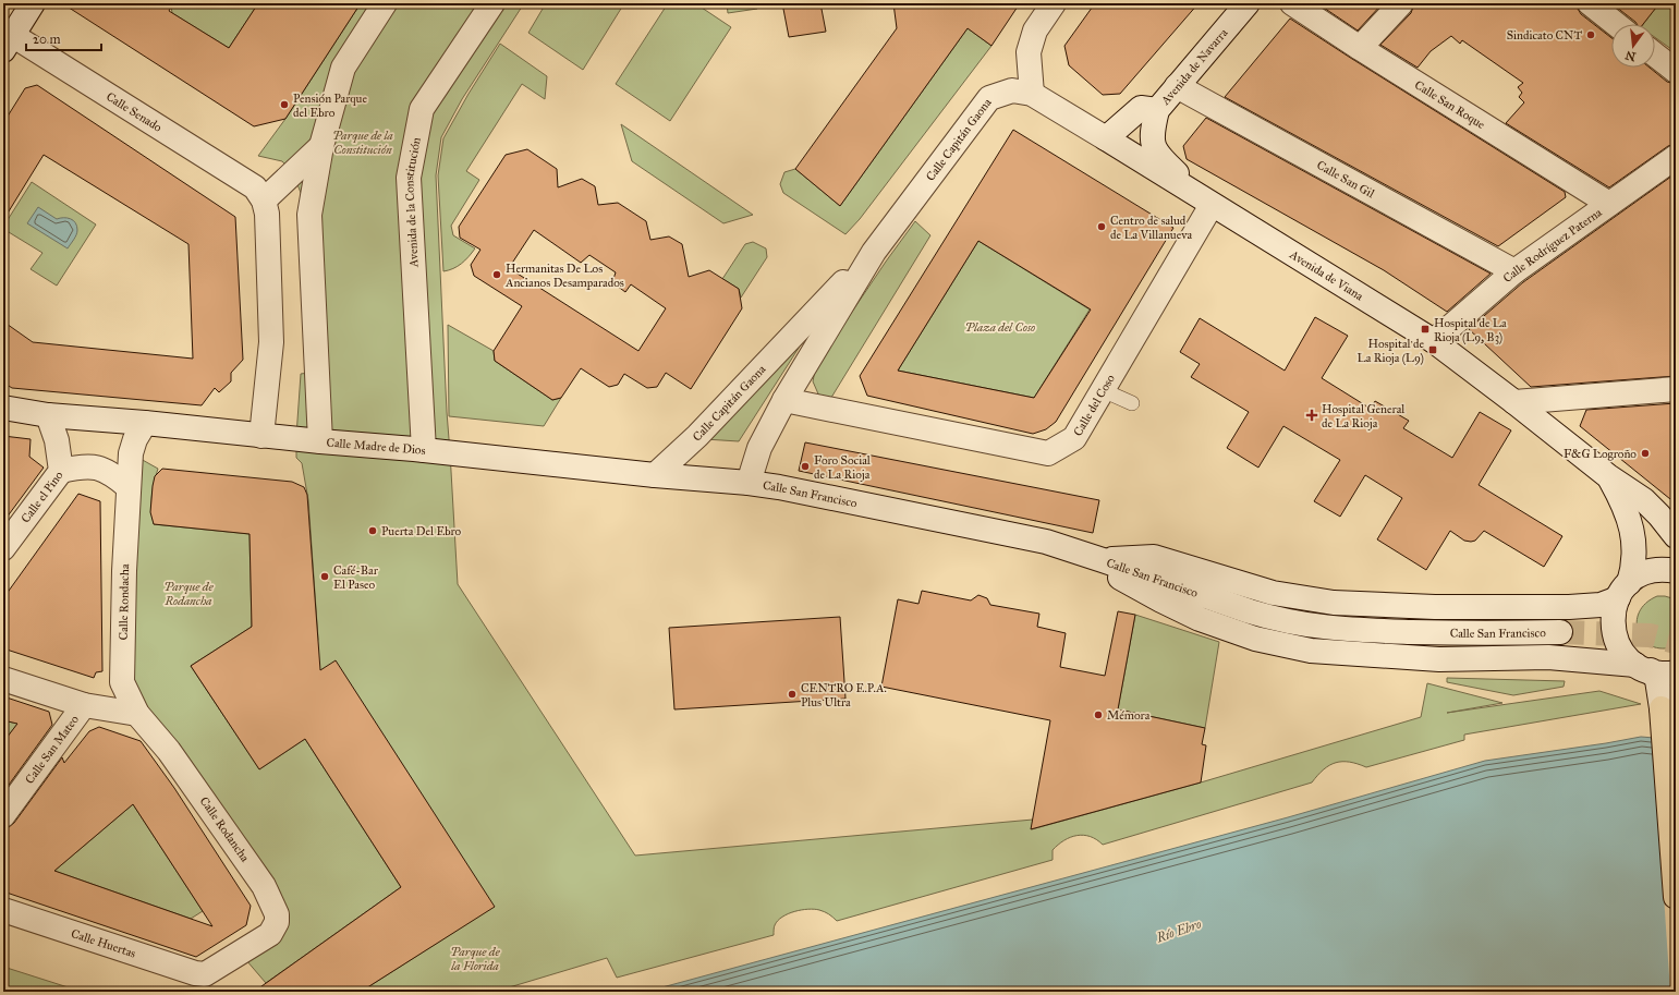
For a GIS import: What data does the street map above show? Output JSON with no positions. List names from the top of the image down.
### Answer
{
  "streets": {
    "street": [
      "Avenida de Navarra",
      "Calle San Roque",
      "Calle Senado",
      "Calle Capitán Gaona",
      "Calle San Gil",
      "Avenida de la Constitución",
      "Calle Rodríguez Paterna",
      "Avenida de Viana",
      "Calle del Coso",
      "Calle Madre de Dios",
      "Calle San Francisco",
      "Calle el Pino",
      "Calle Rondacha",
      "Calle San Mateo",
      "Calle Rodancha",
      "Calle Huertas"
    ]
  },
  "crossings": [
    ["Avenida de Navarra", "Calle San Gil"],
    ["Avenida de Navarra", "Avenida de Viana"],
    ["Avenida de Navarra", "Calle del Coso"],
    ["Calle San Roque", "Calle Rodríguez Paterna"],
    ["Calle Capitán Gaona", "Avenida de Viana"],
    ["Calle Capitán Gaona", "Calle del Coso"],
    ["Calle Capitán Gaona", "Calle Madre de Dios"],
    ["Calle Capitán Gaona", "Calle San Francisco"],
    ["Calle San Gil", "Calle Rodríguez Paterna"],
    ["Avenida de la Constitución", "Calle Madre de Dios"],
    ["Calle Rodríguez Paterna", "Avenida de Viana"],
    ["Avenida de Viana", "Calle del Coso"],
    ["Calle Madre de Dios", "Calle San Francisco"],
    ["Calle Madre de Dios", "Calle el Pino"],
    ["Calle Madre de Dios", "Calle Rondacha"],
    ["Calle Rondacha", "Calle Rodancha"],
    ["Calle Rodancha", "Calle Huertas"]
  ],
  "water": ["Río Ebro"],
  "parks": [
    "Parque de la Constitución",
    "Plaza del Coso",
    "Parque de Rodancha",
    "Parque de la Florida"
  ],
  "places": {
    "other": [
      "Sindicato CNT",
      "Pensión Parque del Ebro",
      "Centro de salud de La Villanueva",
      "Hermanitas De Los Ancianos Desamparados",
      "F&G Logroño",
      "Foro Social de La Rioja",
      "Puerta Del Ebro",
      "Café-Bar El Paseo",
      "CENTRO E.P.A. Plus Ultra",
      "Mémora"
    ],
    "transit": ["Hospital de La Rioja (L9, B3)", "Hospital de La Rioja (L9)"],
    "health": ["Hospital General de La Rioja"]
  },
  "scale_bar": "20 m",
  "north": "bottom"
}
